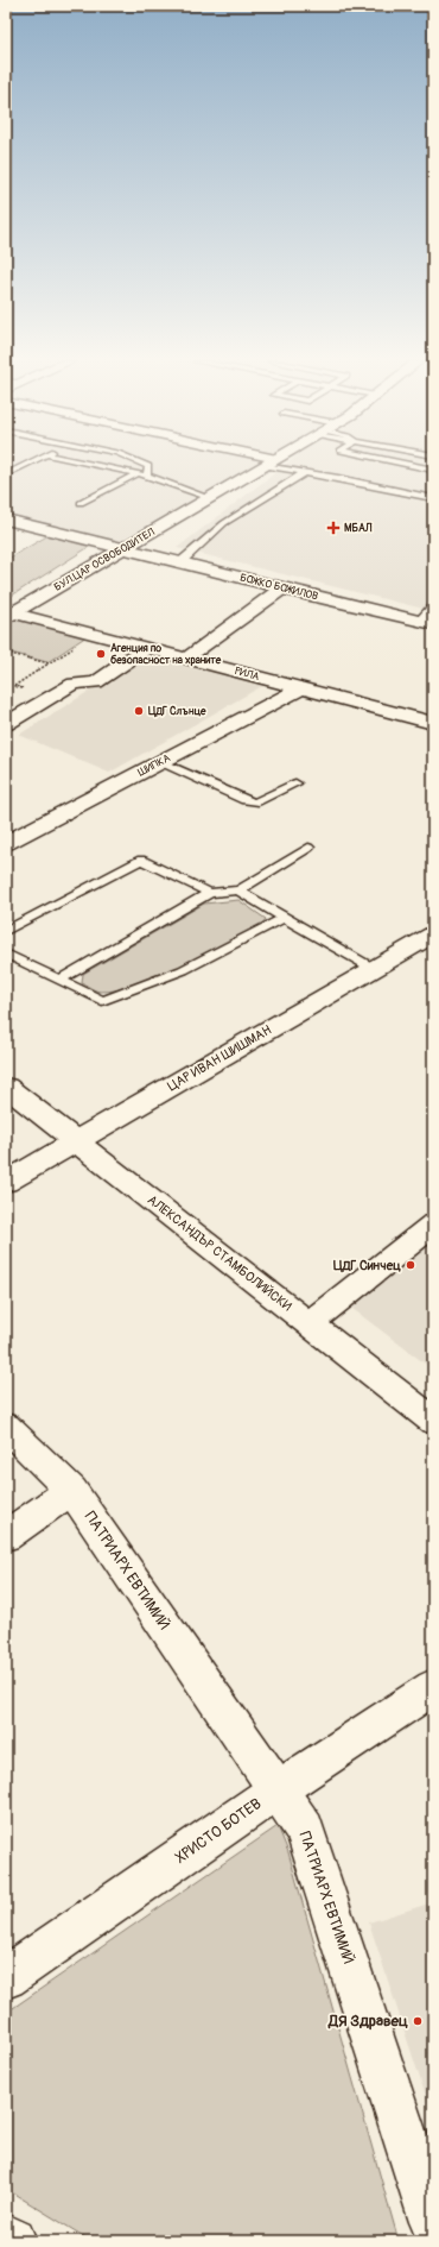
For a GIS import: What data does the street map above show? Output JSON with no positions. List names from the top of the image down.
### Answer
{
  "streets": {
    "street": [
      "БУЛ.ЦАР ОСВОБОДИТЕЛ",
      "БОЖКО БОЖИЛОВ",
      "РИЛА",
      "ШИПКА",
      "ЦАР ИВАН ШИШМАН",
      "АЛЕКСАНДЪР СТАМБОЛИЙСКИ",
      "ПАТРИАРХ ЕВТИМИЙ",
      "ХРИСТО БОТЕВ"
    ]
  },
  "crossings": [
    ["БУЛ.ЦАР ОСВОБОДИТЕЛ", "БОЖКО БОЖИЛОВ"],
    ["БУЛ.ЦАР ОСВОБОДИТЕЛ", "РИЛА"],
    ["РИЛА", "ШИПКА"],
    ["ЦАР ИВАН ШИШМАН", "АЛЕКСАНДЪР СТАМБОЛИЙСКИ"],
    ["ПАТРИАРХ ЕВТИМИЙ", "ХРИСТО БОТЕВ"]
  ],
  "places": {
    "health": ["МБАЛ"],
    "other": [
      "Агенция по безопасност на храните",
      "ЦДГ Слънце",
      "ЦДГ Синчец",
      "ДЯ Здравец"
    ]
  }
}
